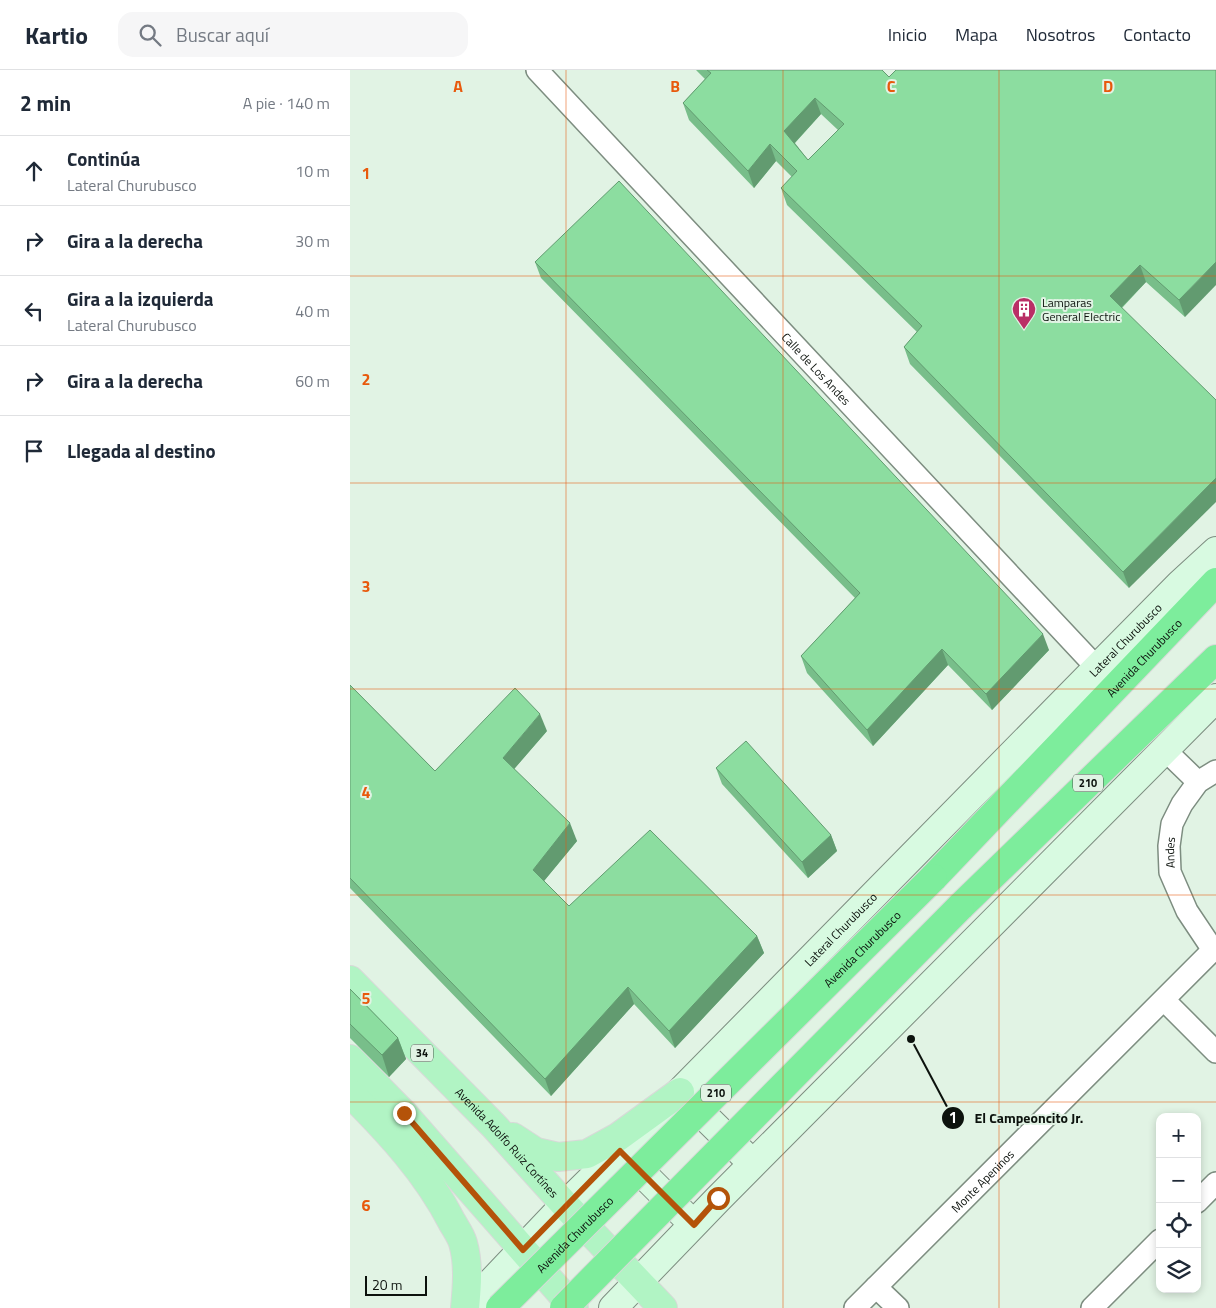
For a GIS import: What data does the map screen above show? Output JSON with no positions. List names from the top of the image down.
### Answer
{
  "streets": {
    "highway": ["Avenida Churubusco", "210"],
    "main road": ["34", "Avenida Adolfo Ruiz Cortínes"],
    "street": [
      "Calle de Los Andes",
      "Lateral Churubusco",
      "Andes",
      "Monte Apeninos"
    ]
  },
  "crossings": [
    ["Calle de Los Andes", "Lateral Churubusco"],
    ["Lateral Churubusco", "Avenida Adolfo Ruiz Cortínes"],
    ["Andes", "Monte Apeninos"]
  ],
  "places": {
    "building": ["Lamparas General Electric"],
    "other": ["El Campeoncito Jr."]
  },
  "scale_bar": "20 m",
  "page": {
    "header": "Kartio",
    "search": "Buscar aquí",
    "nav": [
      "Inicio",
      "Mapa",
      "Nosotros",
      "Contacto"
    ],
    "heading": ["2 min", "A pie · 140 m"],
    "list": [
      ["Continúa", "Lateral Churubusco", "10 m"],
      ["Gira a la derecha", "30 m"],
      ["Gira a la izquierda", "Lateral Churubusco", "40 m"],
      ["Gira a la derecha", "60 m"],
      "Llegada al destino"
    ],
    "map_buttons": ["+", "−"],
    "scale": "20 m"
  },
  "grid": {
    "columns": [
      "A",
      "B",
      "C",
      "D"
    ],
    "rows": [
      "1",
      "2",
      "3",
      "4",
      "5",
      "6"
    ]
  }
}
